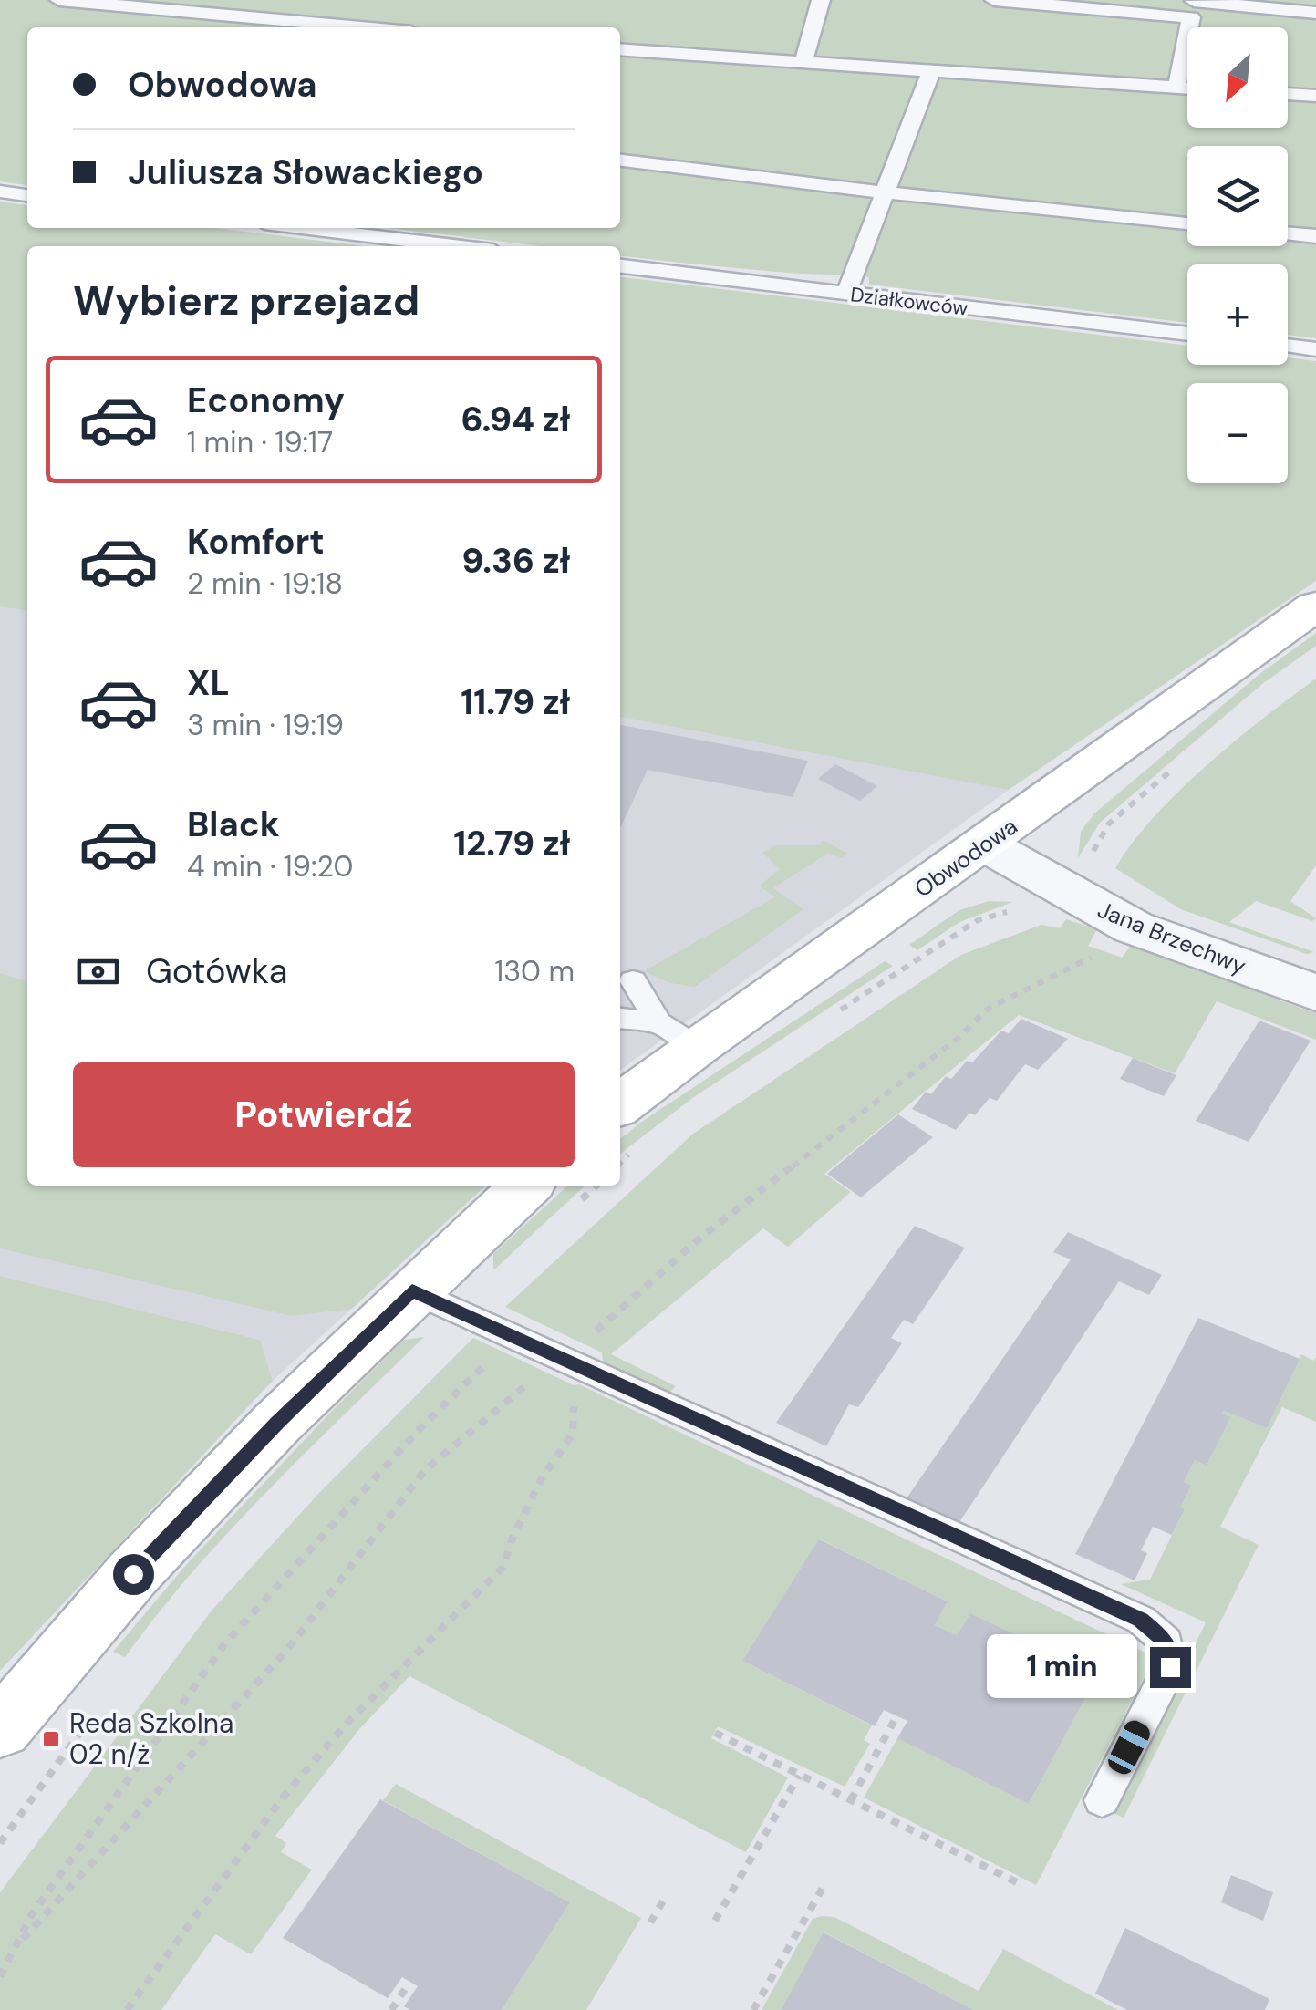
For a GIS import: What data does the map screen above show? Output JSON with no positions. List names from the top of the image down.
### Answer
{
  "streets": {
    "main road": ["Obwodowa"],
    "street": ["Jana Brzechwy"],
    "lane": ["Działkowców"]
  },
  "crossings": [
    ["Obwodowa", "Jana Brzechwy"]
  ],
  "places": {
    "transit": ["Reda Szkolna 02 n/ż"]
  },
  "north": "bottom left",
  "page": {
    "map_buttons": ["+", "−"],
    "banner": ["Obwodowa", "Juliusza Słowackiego"],
    "heading": "Wybierz przejazd",
    "list": [
      {
        "name": "Economy",
        "note": "1 min · 19:17",
        "value": "6.94 zł"
      },
      {
        "name": "Komfort",
        "note": "2 min · 19:18",
        "value": "9.36 zł"
      },
      {
        "name": "XL",
        "note": "3 min · 19:19",
        "value": "11.79 zł"
      },
      {
        "name": "Black",
        "note": "4 min · 19:20",
        "value": "12.79 zł"
      }
    ],
    "pay": ["Gotówka", "130 m"],
    "buttons": "Potwierdź",
    "bubble": "1 min"
  }
}
